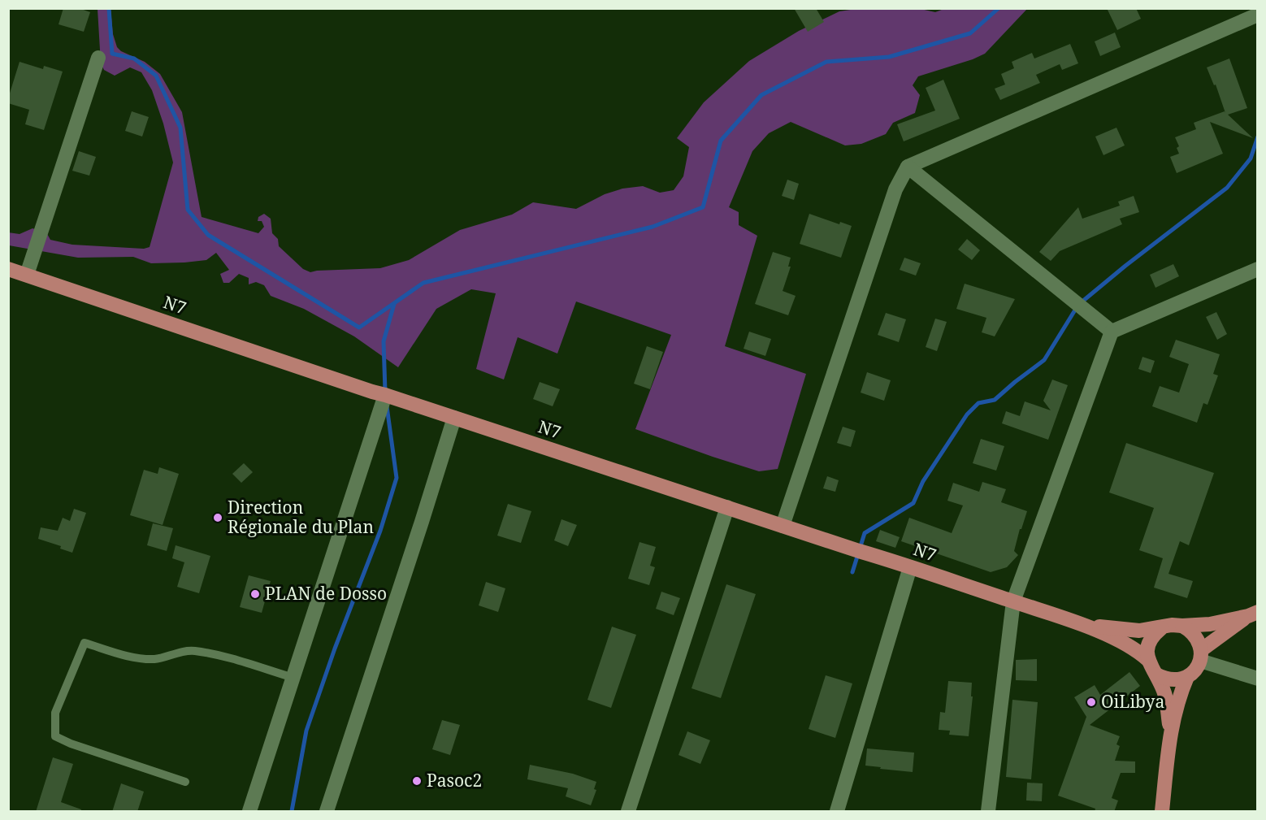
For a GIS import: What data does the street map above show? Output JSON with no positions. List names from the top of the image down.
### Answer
{
  "streets": {
    "main road": ["N7"]
  },
  "places": [
    "Direction Régionale du Plan",
    "PLAN de Dosso",
    "OiLibya",
    "Pasoc2"
  ]
}
